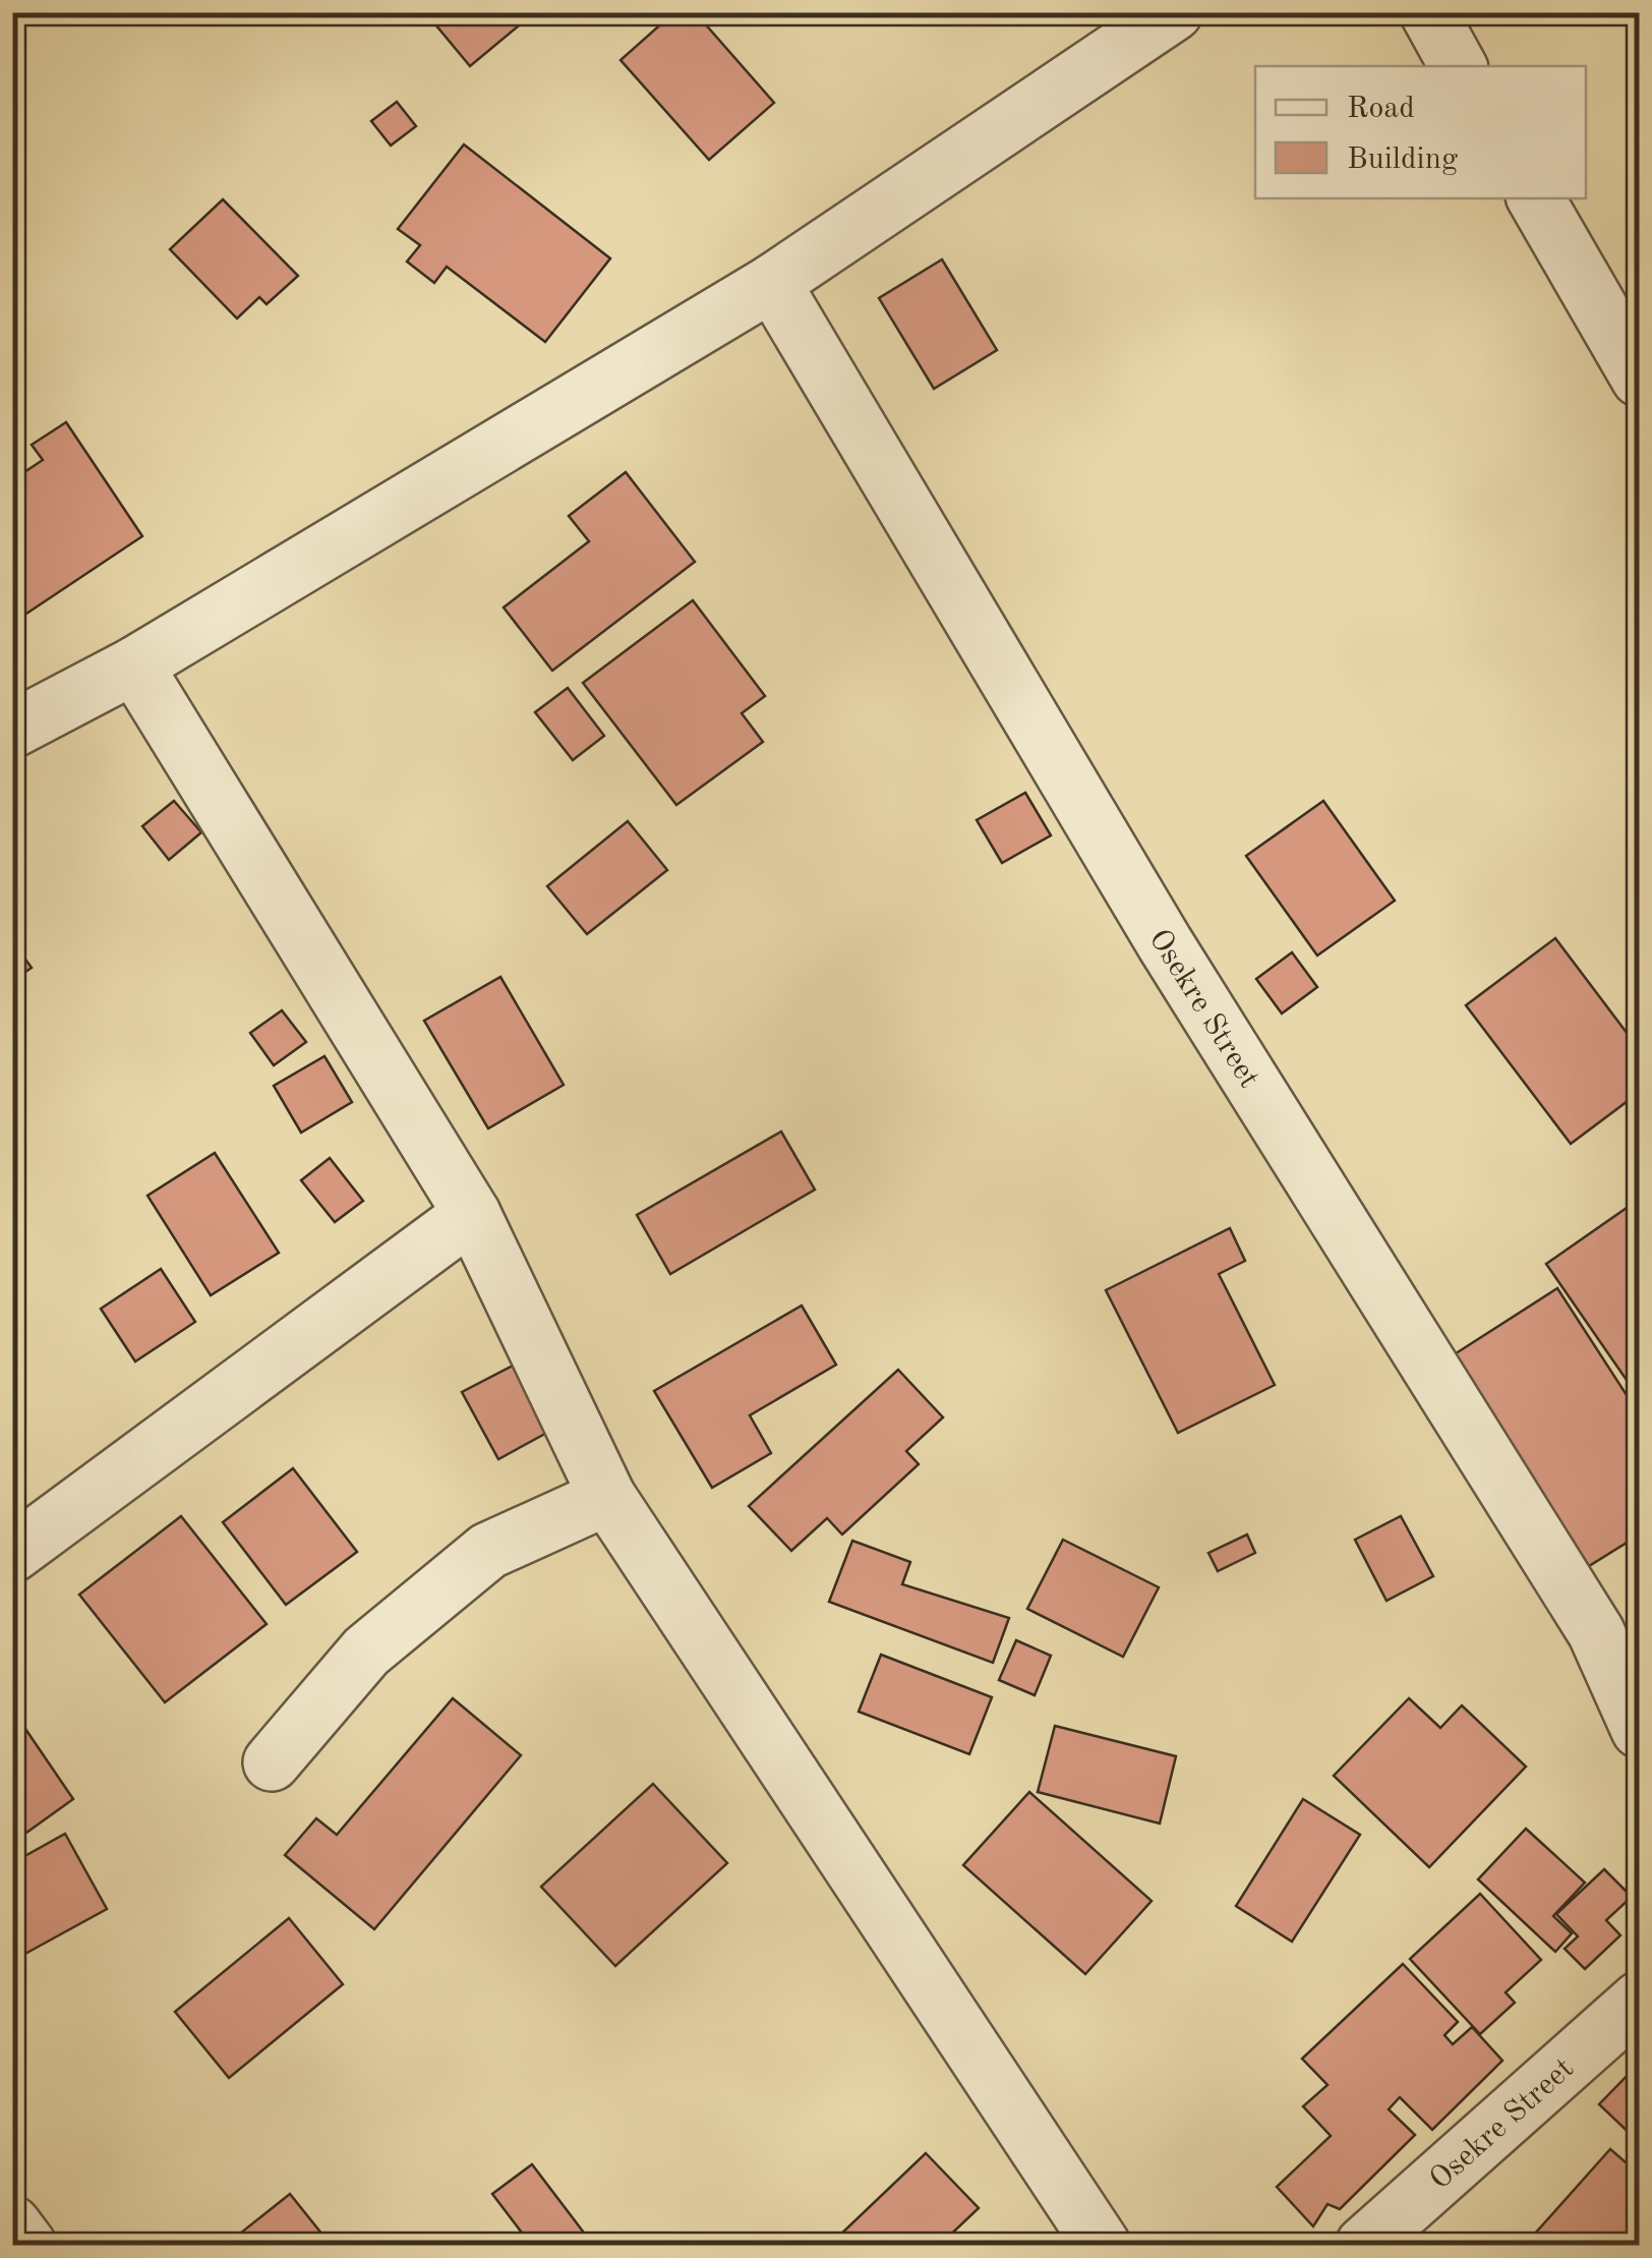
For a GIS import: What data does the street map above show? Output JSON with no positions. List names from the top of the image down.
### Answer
{
  "streets": {
    "street": ["Osekre Street"]
  },
  "legend": ["Road", "Building"]
}
